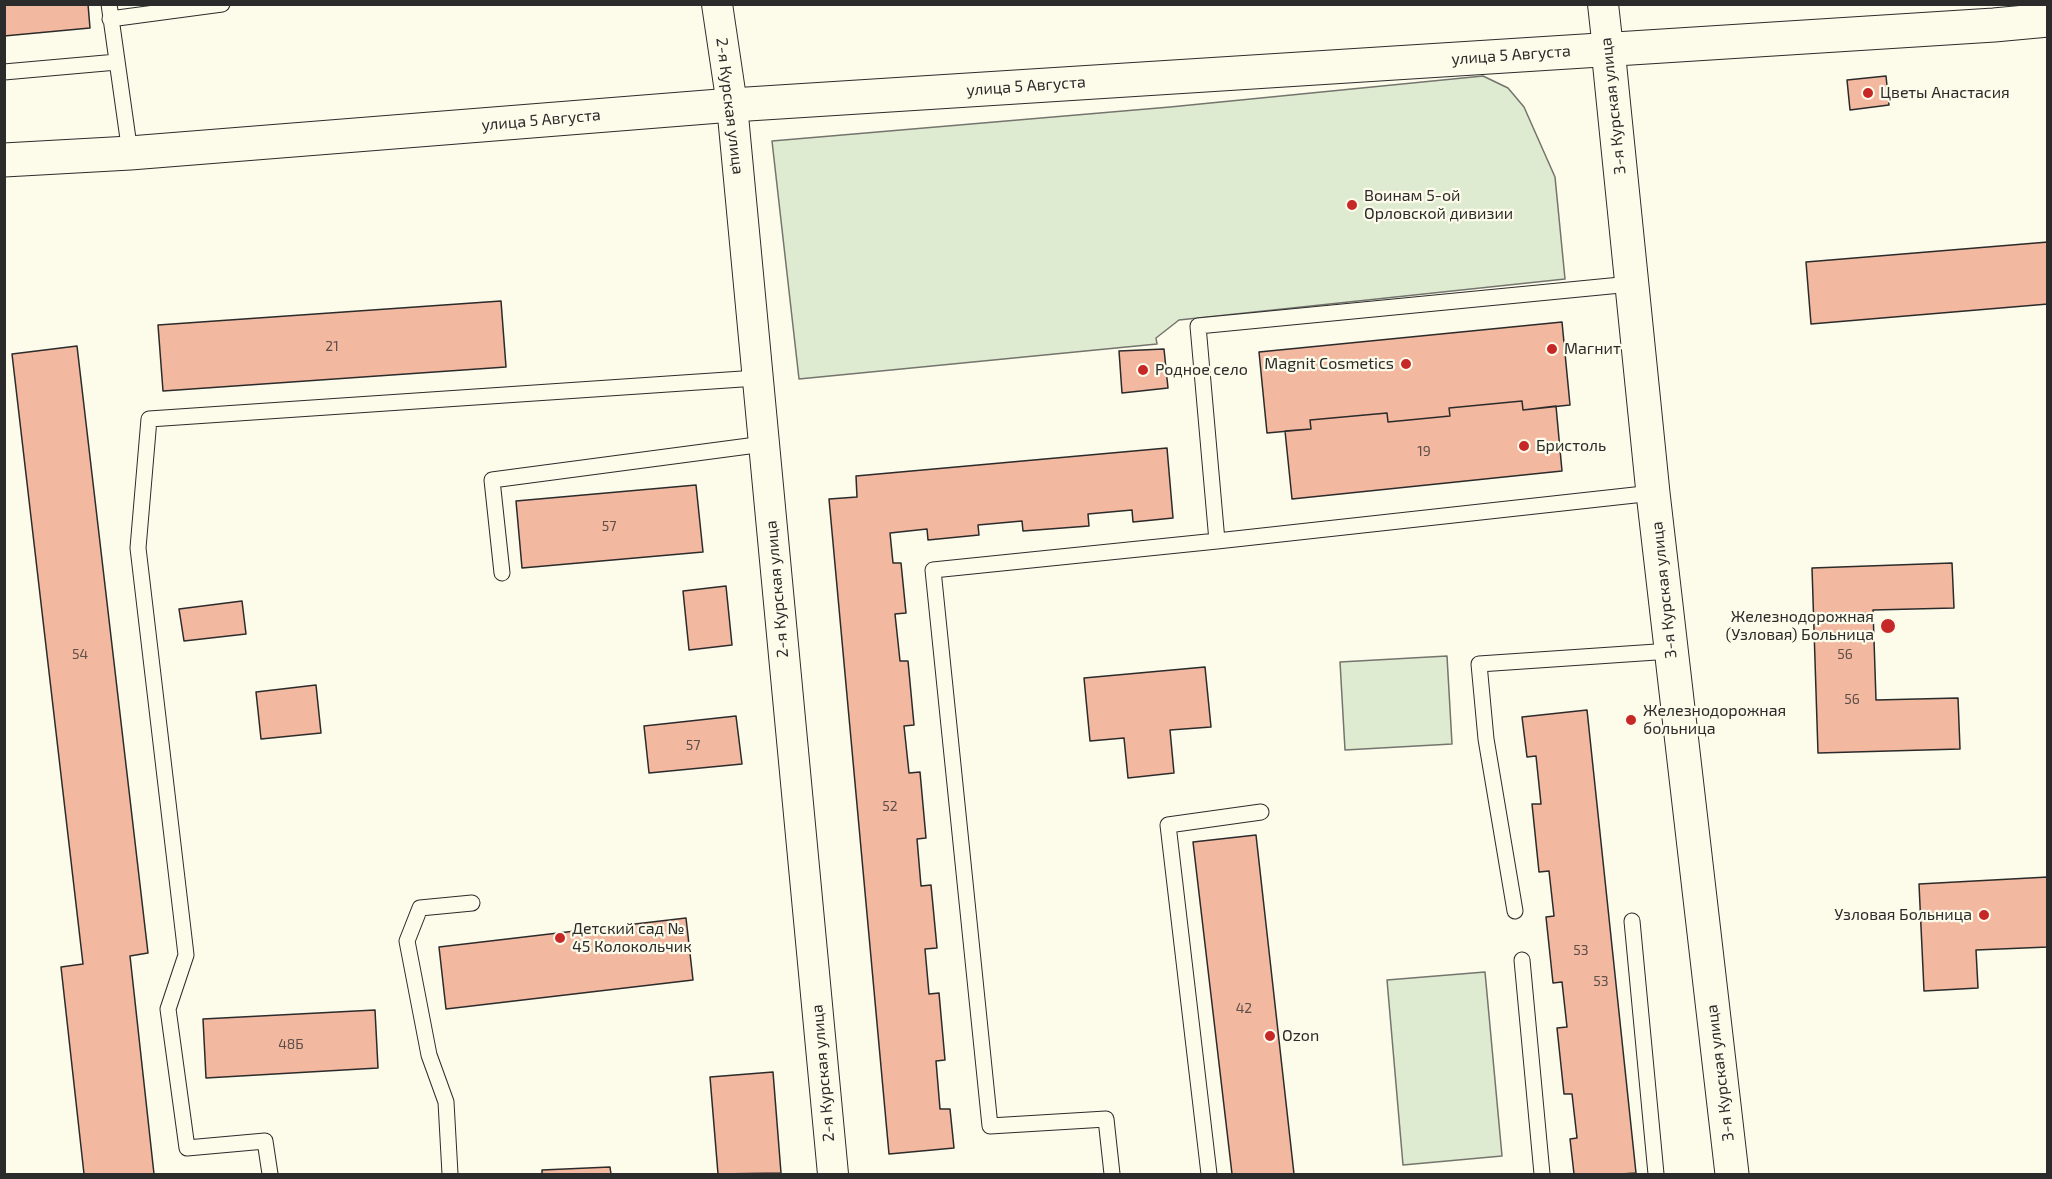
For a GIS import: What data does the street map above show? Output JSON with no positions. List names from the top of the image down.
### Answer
{
  "streets": {
    "main road": ["улица 5 Августа", "3-я Курская улица"],
    "street": ["2-я Курская улица"]
  },
  "crossings": [
    ["улица 5 Августа", "2-я Курская улица"],
    ["улица 5 Августа", "3-я Курская улица"]
  ],
  "places": [
    "Цветы Анастасия",
    "Воинам 5-ой Орловской дивизии",
    "Магнит",
    "Magnit Cosmetics",
    "Родное село",
    "Бристоль",
    "Железнодорожная (Узловая) Больница",
    "Железнодорожная больница",
    "Узловая Больница",
    "Детский сад № 45 Колокольчик",
    "Ozon"
  ],
  "house_numbers": [
    "21",
    "19",
    "57",
    "54",
    "56",
    "56",
    "57",
    "52",
    "53",
    "53",
    "42",
    "48Б"
  ]
}
